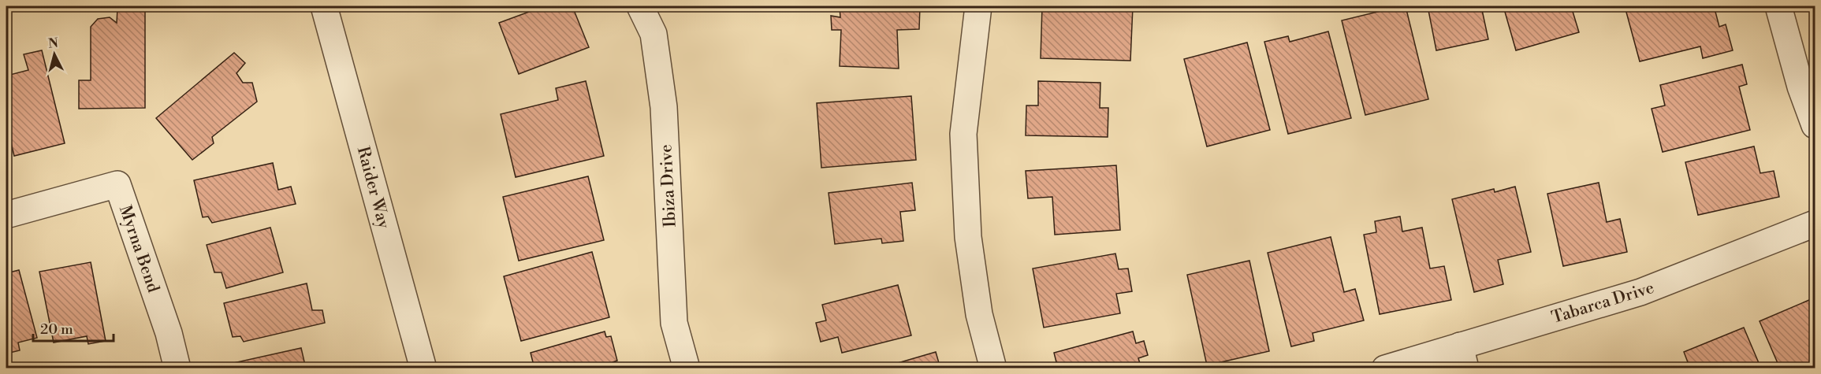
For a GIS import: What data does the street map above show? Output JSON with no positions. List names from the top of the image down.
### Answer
{
  "streets": {
    "street": [
      "Ibiza Drive",
      "Raider Way",
      "Myrna Bend",
      "Tabarca Drive"
    ]
  },
  "scale_bar": "20 m",
  "north": "top"
}
